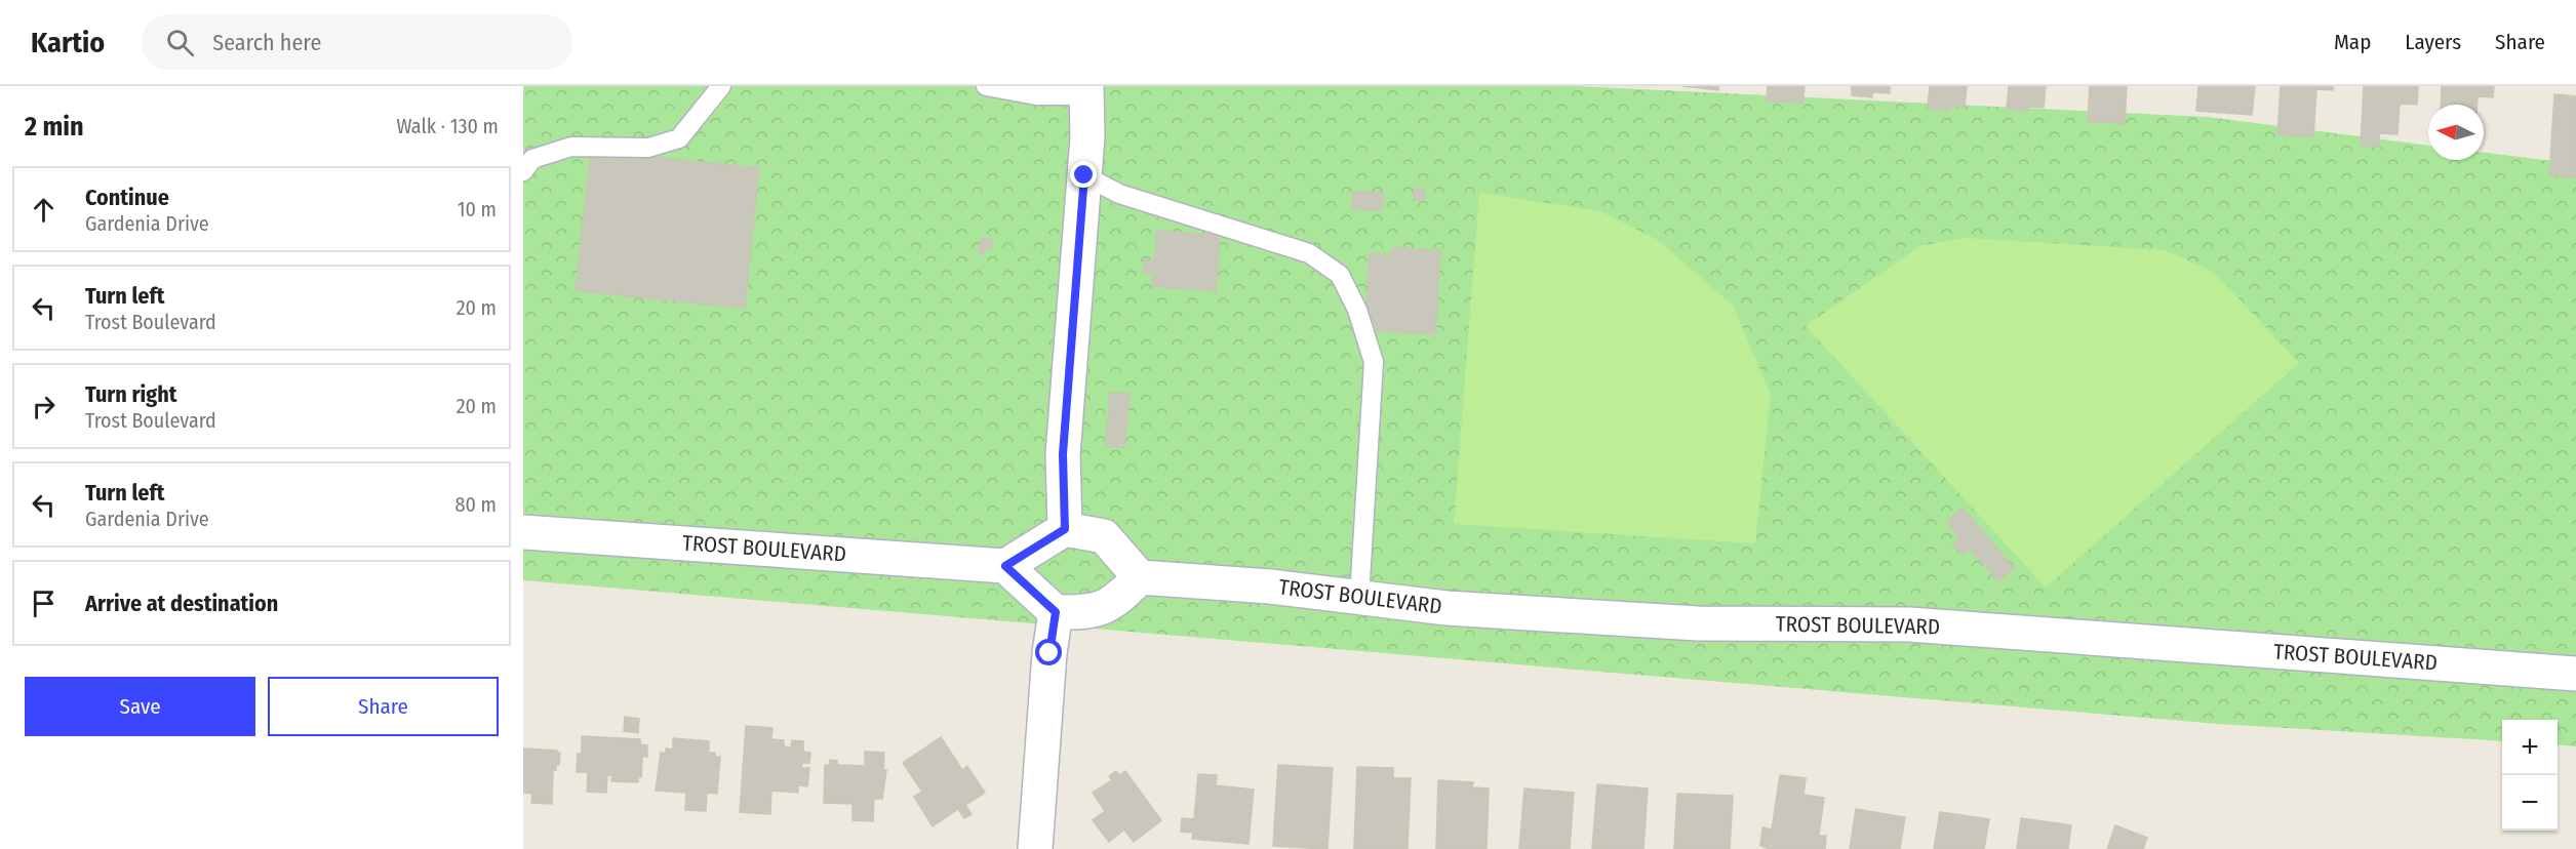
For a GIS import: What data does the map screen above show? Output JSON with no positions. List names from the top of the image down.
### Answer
{
  "streets": {
    "street": ["TROST BOULEVARD"]
  },
  "north": "left",
  "page": {
    "header": "Kartio",
    "search": "Search here",
    "nav": ["Map", "Layers", "Share"],
    "heading": ["2 min", "Walk · 130 m"],
    "list": [
      ["Continue", "Gardenia Drive", "10 m"],
      ["Turn left", "Trost Boulevard", "20 m"],
      ["Turn right", "Trost Boulevard", "20 m"],
      ["Turn left", "Gardenia Drive", "80 m"],
      "Arrive at destination"
    ],
    "buttons": ["Save", "Share"],
    "map_buttons": ["+", "−"]
  }
}
